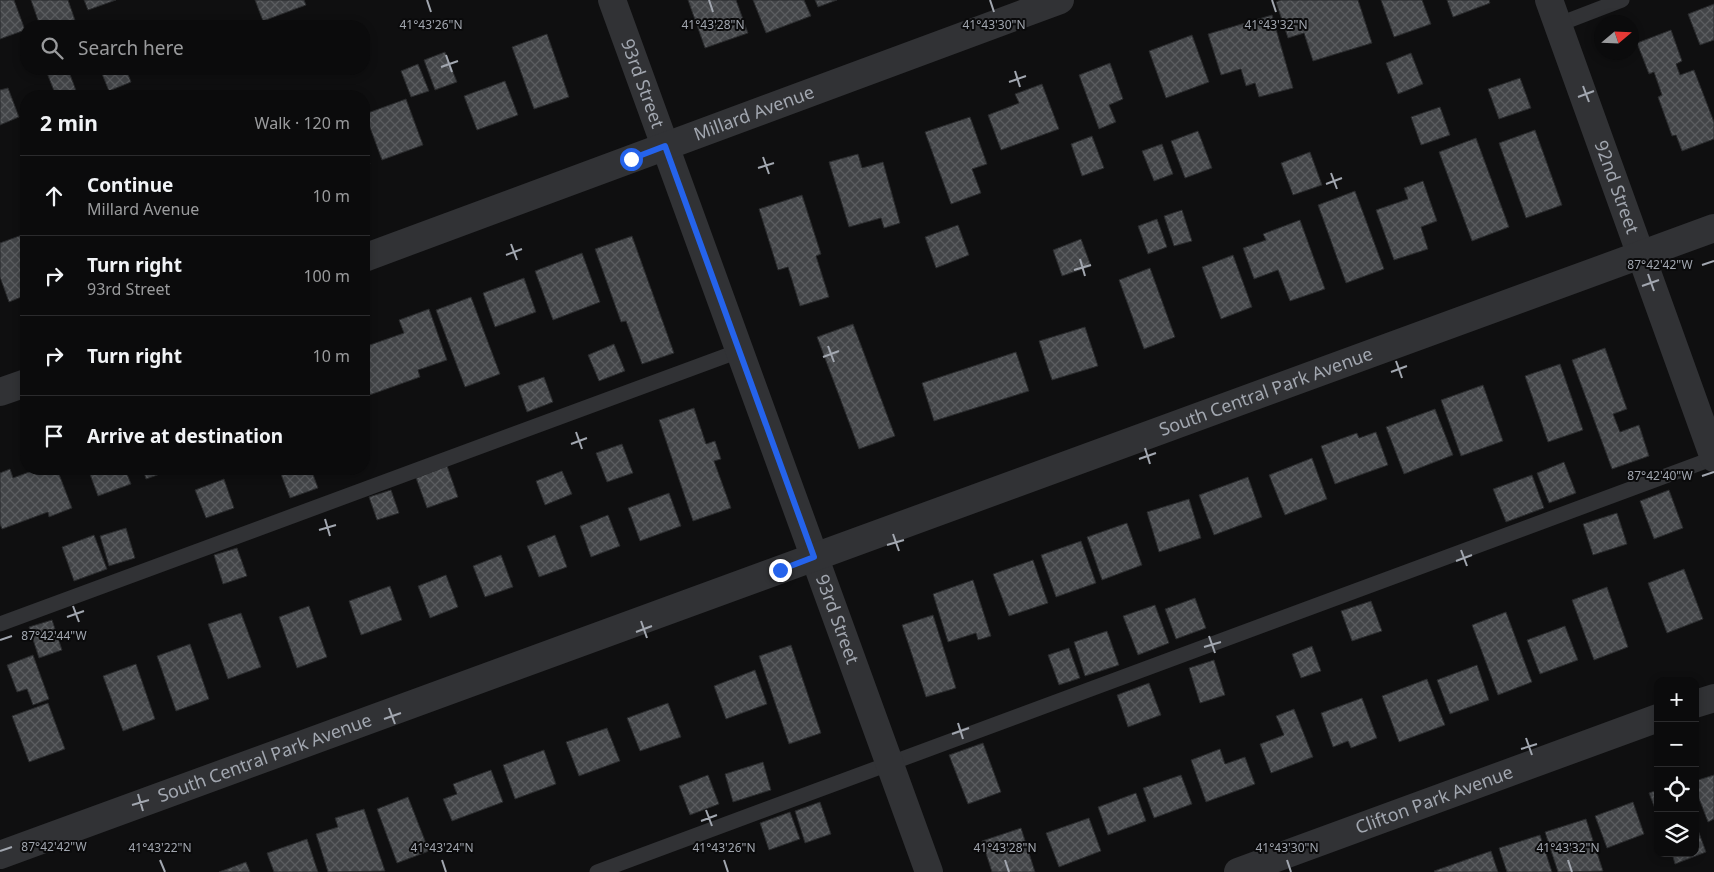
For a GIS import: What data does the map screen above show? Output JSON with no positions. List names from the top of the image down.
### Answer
{
  "streets": {
    "street": [
      "93rd Street",
      "Millard Avenue",
      "92nd Street",
      "South Central Park Avenue",
      "Clifton Park Avenue"
    ]
  },
  "crossings": [
    ["93rd Street", "Millard Avenue"],
    ["93rd Street", "South Central Park Avenue"],
    ["92nd Street", "South Central Park Avenue"]
  ],
  "north": "right",
  "page": {
    "search": "Search here",
    "heading": ["2 min", "Walk · 120 m"],
    "list": [
      ["Continue", "Millard Avenue", "10 m"],
      ["Turn right", "93rd Street", "100 m"],
      ["Turn right", "10 m"],
      "Arrive at destination"
    ],
    "map_buttons": ["+", "−"]
  },
  "coordinates": [
    "41°43'30\"N",
    "41°43'26\"N",
    "41°43'28\"N",
    "41°43'32\"N",
    "87°42'42\"W",
    "87°42'40\"W",
    "87°42'44\"W",
    "41°43'22\"N",
    "41°43'24\"N"
  ]
}
